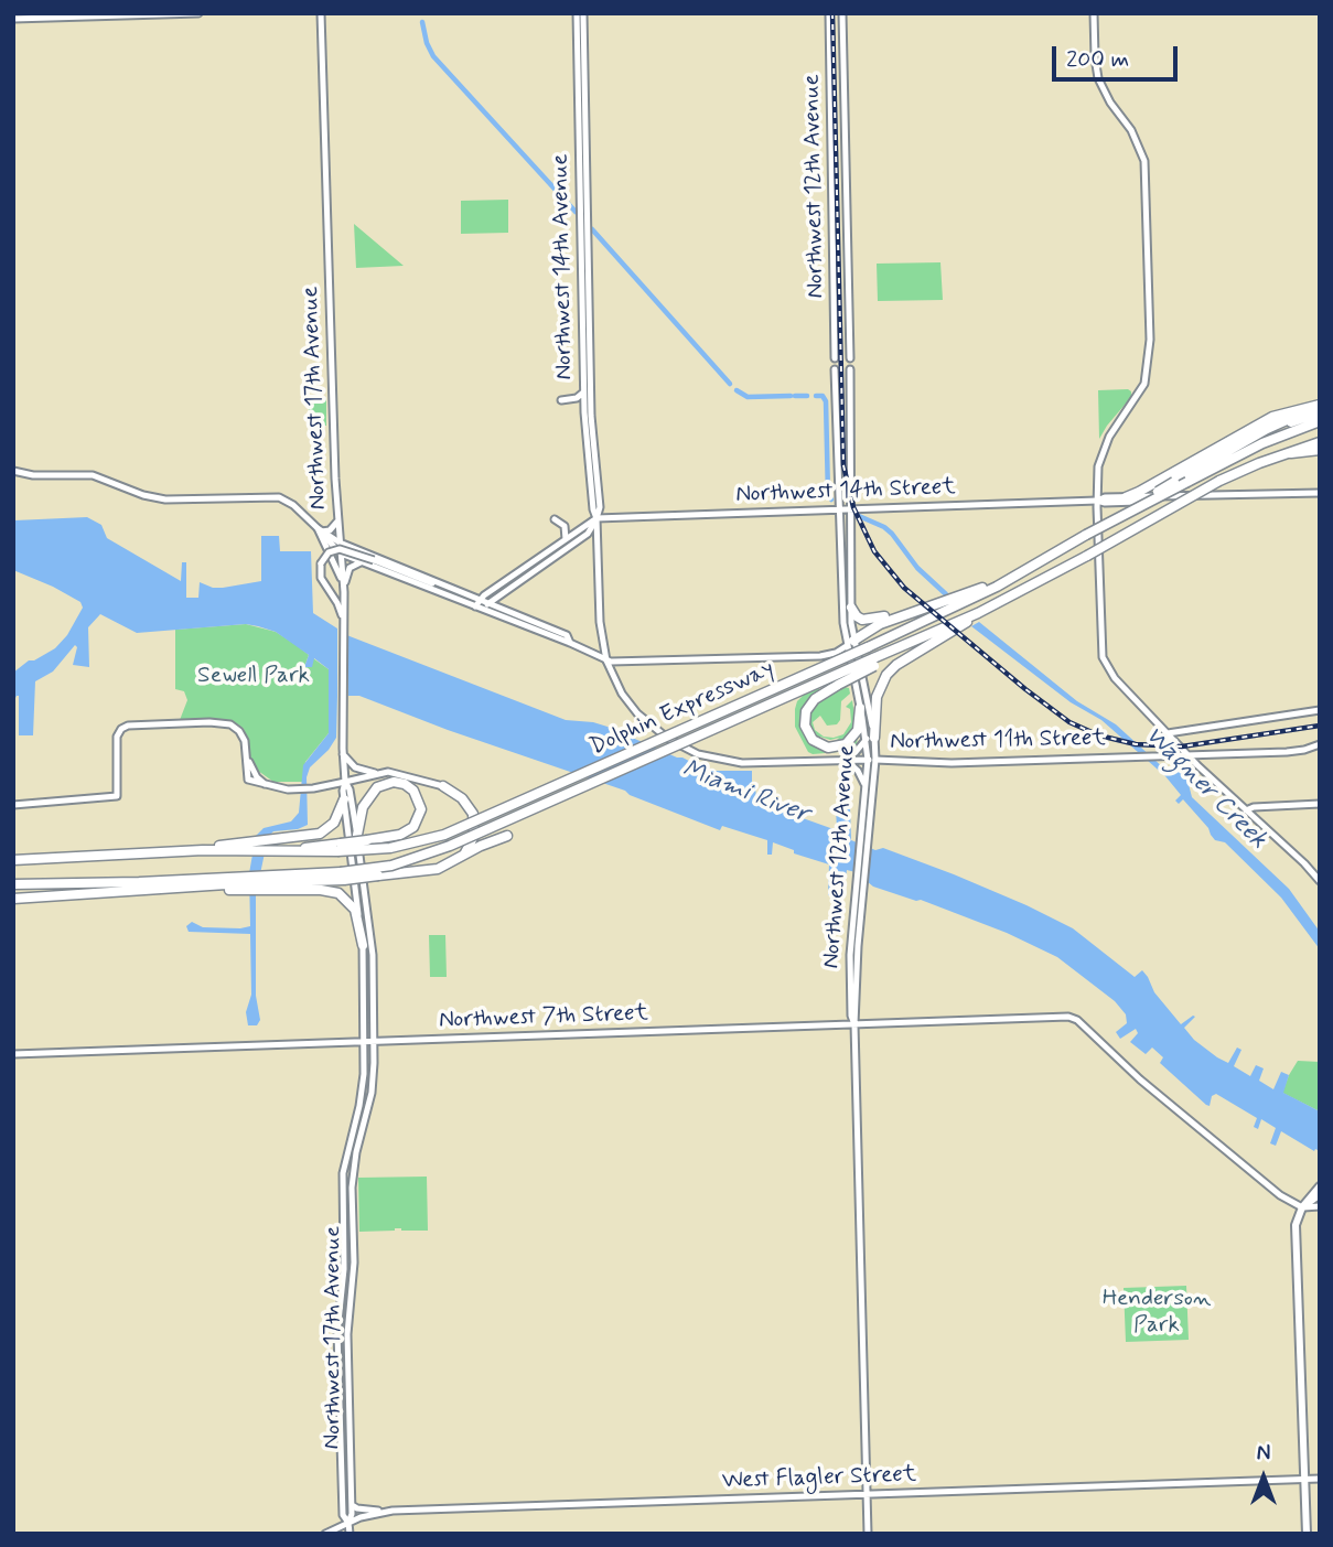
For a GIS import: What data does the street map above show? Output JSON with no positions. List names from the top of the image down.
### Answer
{
  "streets": {
    "highway": ["Dolphin Expressway"],
    "main road": [
      "Northwest 12th Avenue",
      "Northwest 14th Avenue",
      "Northwest 17th Avenue",
      "Northwest 14th Street",
      "Northwest 11th Street",
      "Northwest 7th Street",
      "West Flagler Street"
    ]
  },
  "crossings": [
    ["Northwest 12th Avenue", "Northwest 14th Street"],
    ["Northwest 12th Avenue", "Northwest 11th Street"],
    ["Northwest 12th Avenue", "Northwest 7th Street"],
    ["Northwest 12th Avenue", "West Flagler Street"],
    ["Northwest 14th Avenue", "Northwest 14th Street"],
    ["Northwest 14th Avenue", "Northwest 11th Street"],
    ["Northwest 17th Avenue", "Northwest 7th Street"],
    ["Northwest 17th Avenue", "West Flagler Street"]
  ],
  "water": ["Wagner Creek", "Miami River"],
  "parks": ["Sewell Park", "Henderson Park"],
  "scale_bar": "200 m",
  "north": "top"
}
